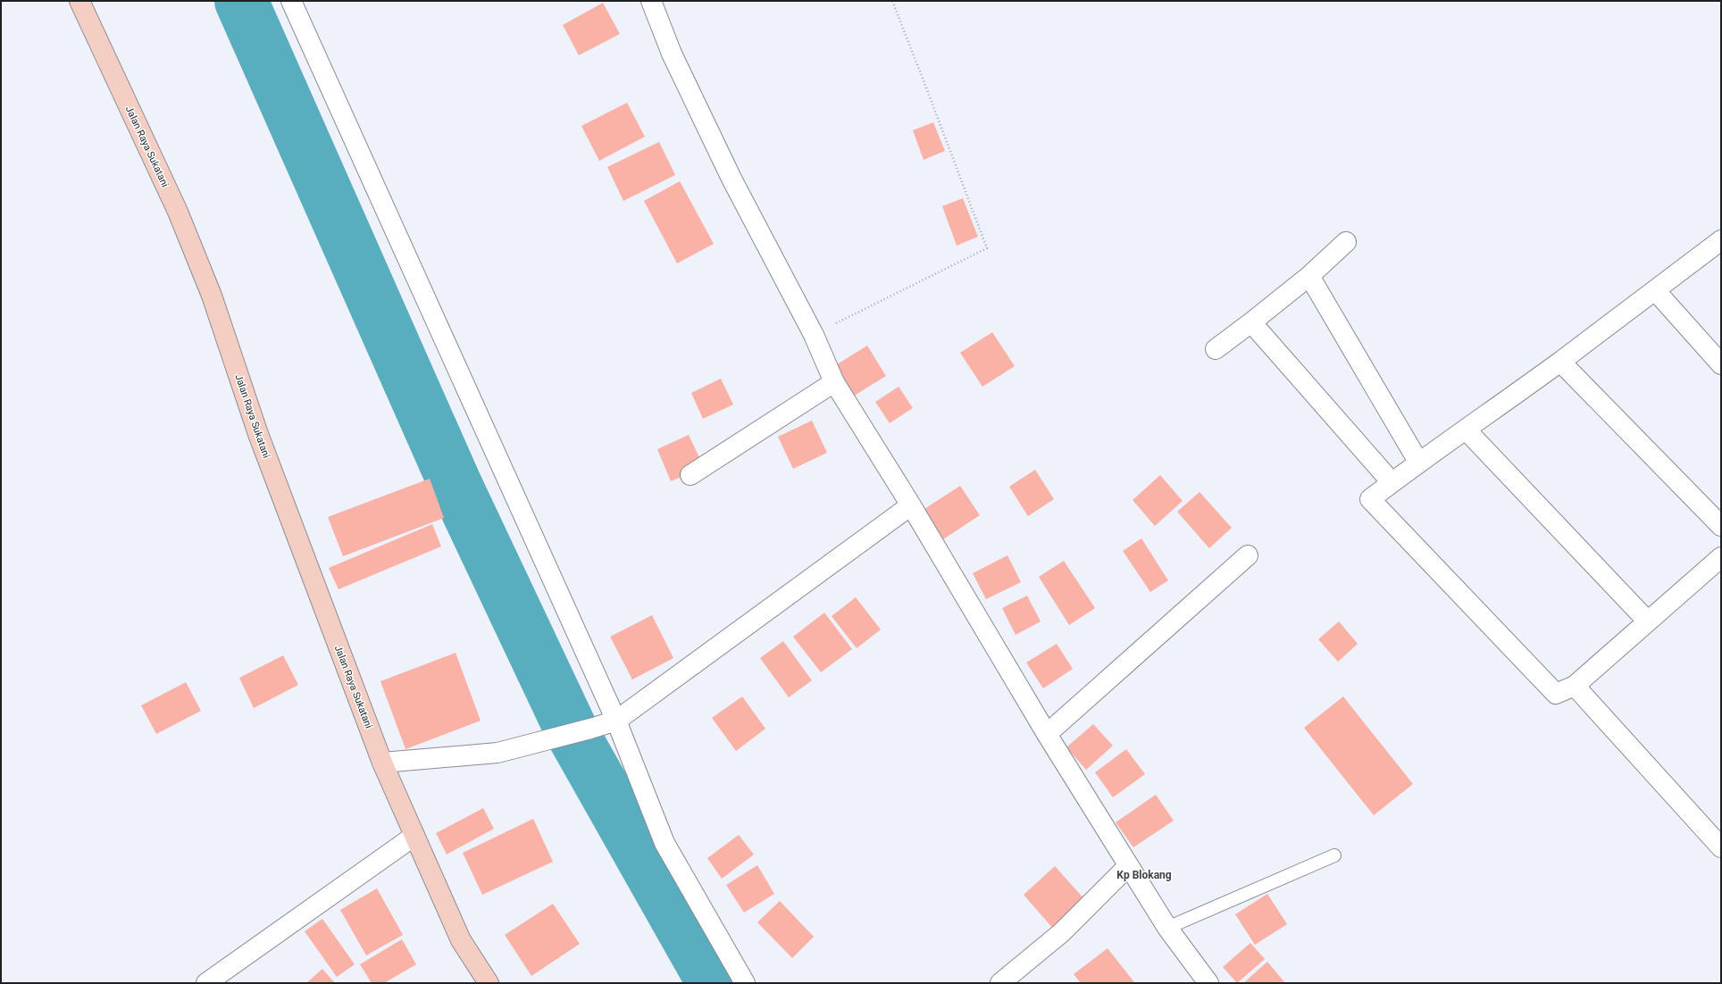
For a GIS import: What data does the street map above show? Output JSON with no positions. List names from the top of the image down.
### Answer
{
  "streets": {
    "main road": ["Jalan Raya Sukatani"]
  },
  "districts": ["Kp Blokang"]
}
